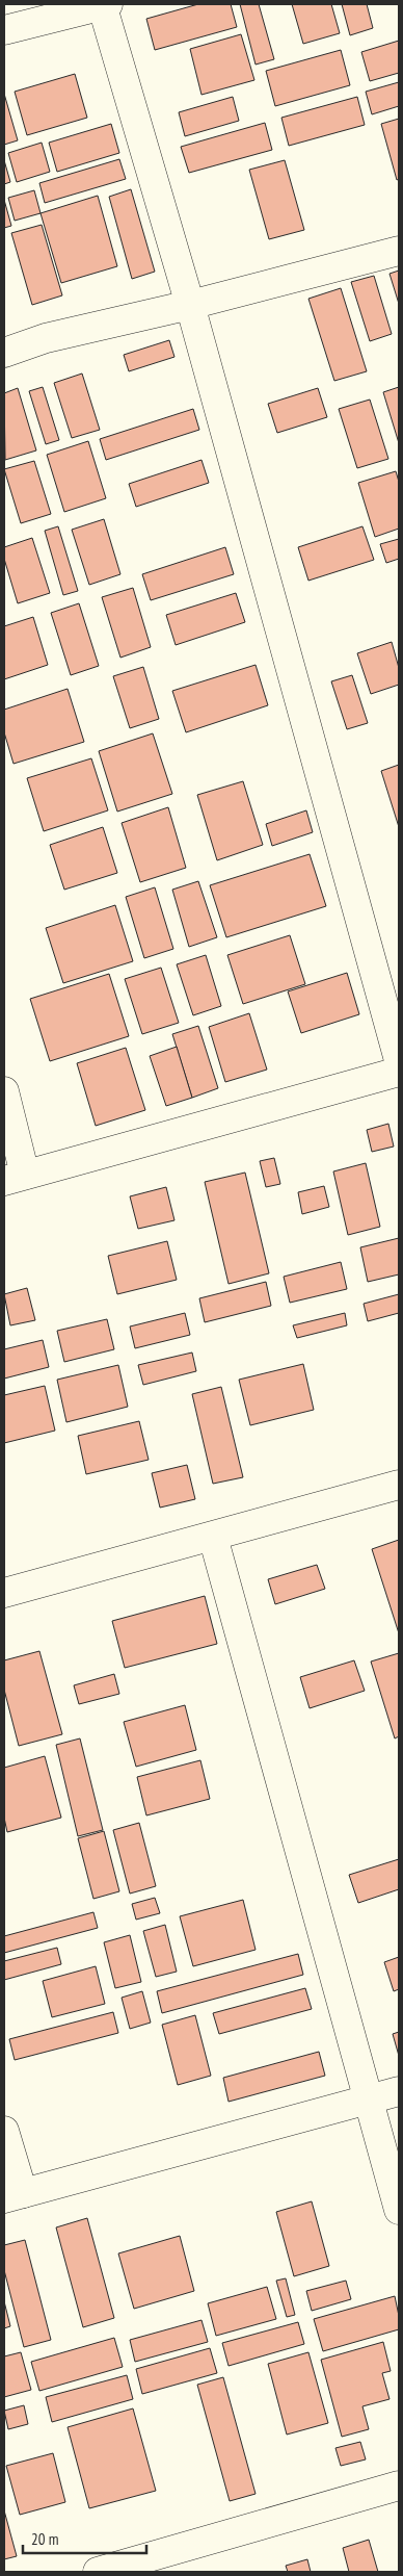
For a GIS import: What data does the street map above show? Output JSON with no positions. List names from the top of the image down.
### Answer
{
  "scale_bar": "20 m"
}
